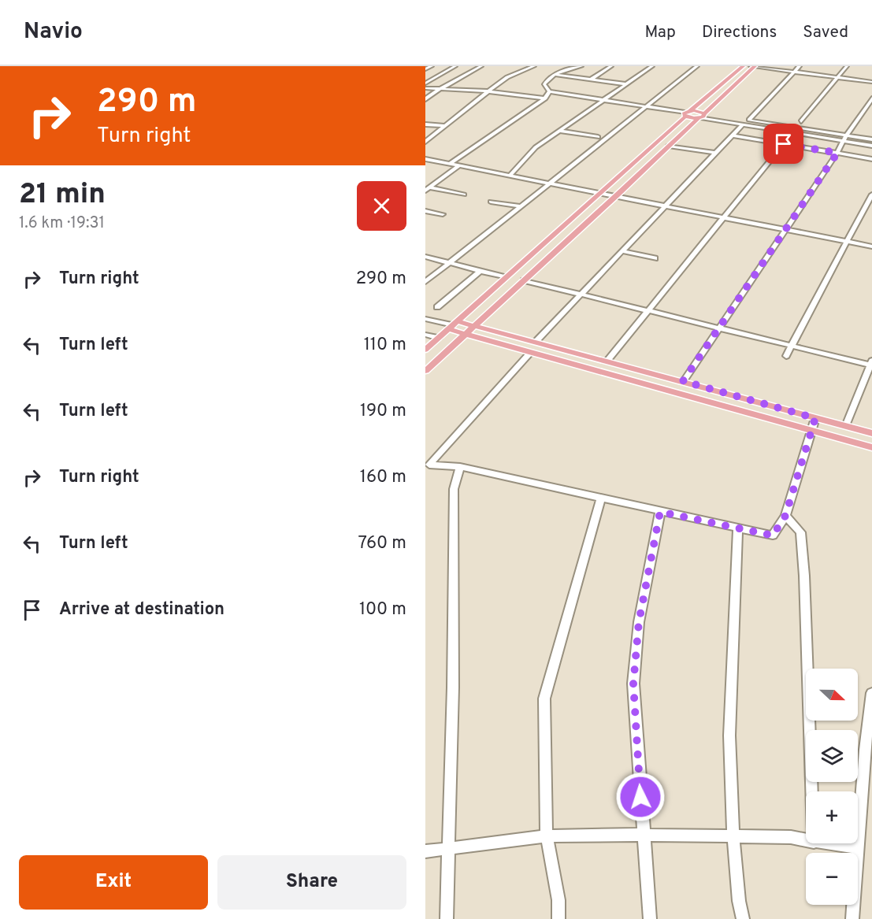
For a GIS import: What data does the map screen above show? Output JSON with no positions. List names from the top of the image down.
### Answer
{
  "north": "right",
  "page": {
    "header": "Navio",
    "nav": ["Map", "Directions", "Saved"],
    "turn": ["290 m", "Turn right"],
    "heading": ["21 min", "1.6 km · 19:31"],
    "list": [
      {
        "name": "Turn right",
        "value": "290 m"
      },
      {
        "name": "Turn left",
        "value": "110 m"
      },
      {
        "name": "Turn left",
        "value": "190 m"
      },
      {
        "name": "Turn right",
        "value": "160 m"
      },
      {
        "name": "Turn left",
        "value": "760 m"
      },
      {
        "name": "Arrive at destination",
        "value": "100 m"
      }
    ],
    "map_buttons": ["+", "−"],
    "buttons": ["Exit", "Share"]
  }
}
